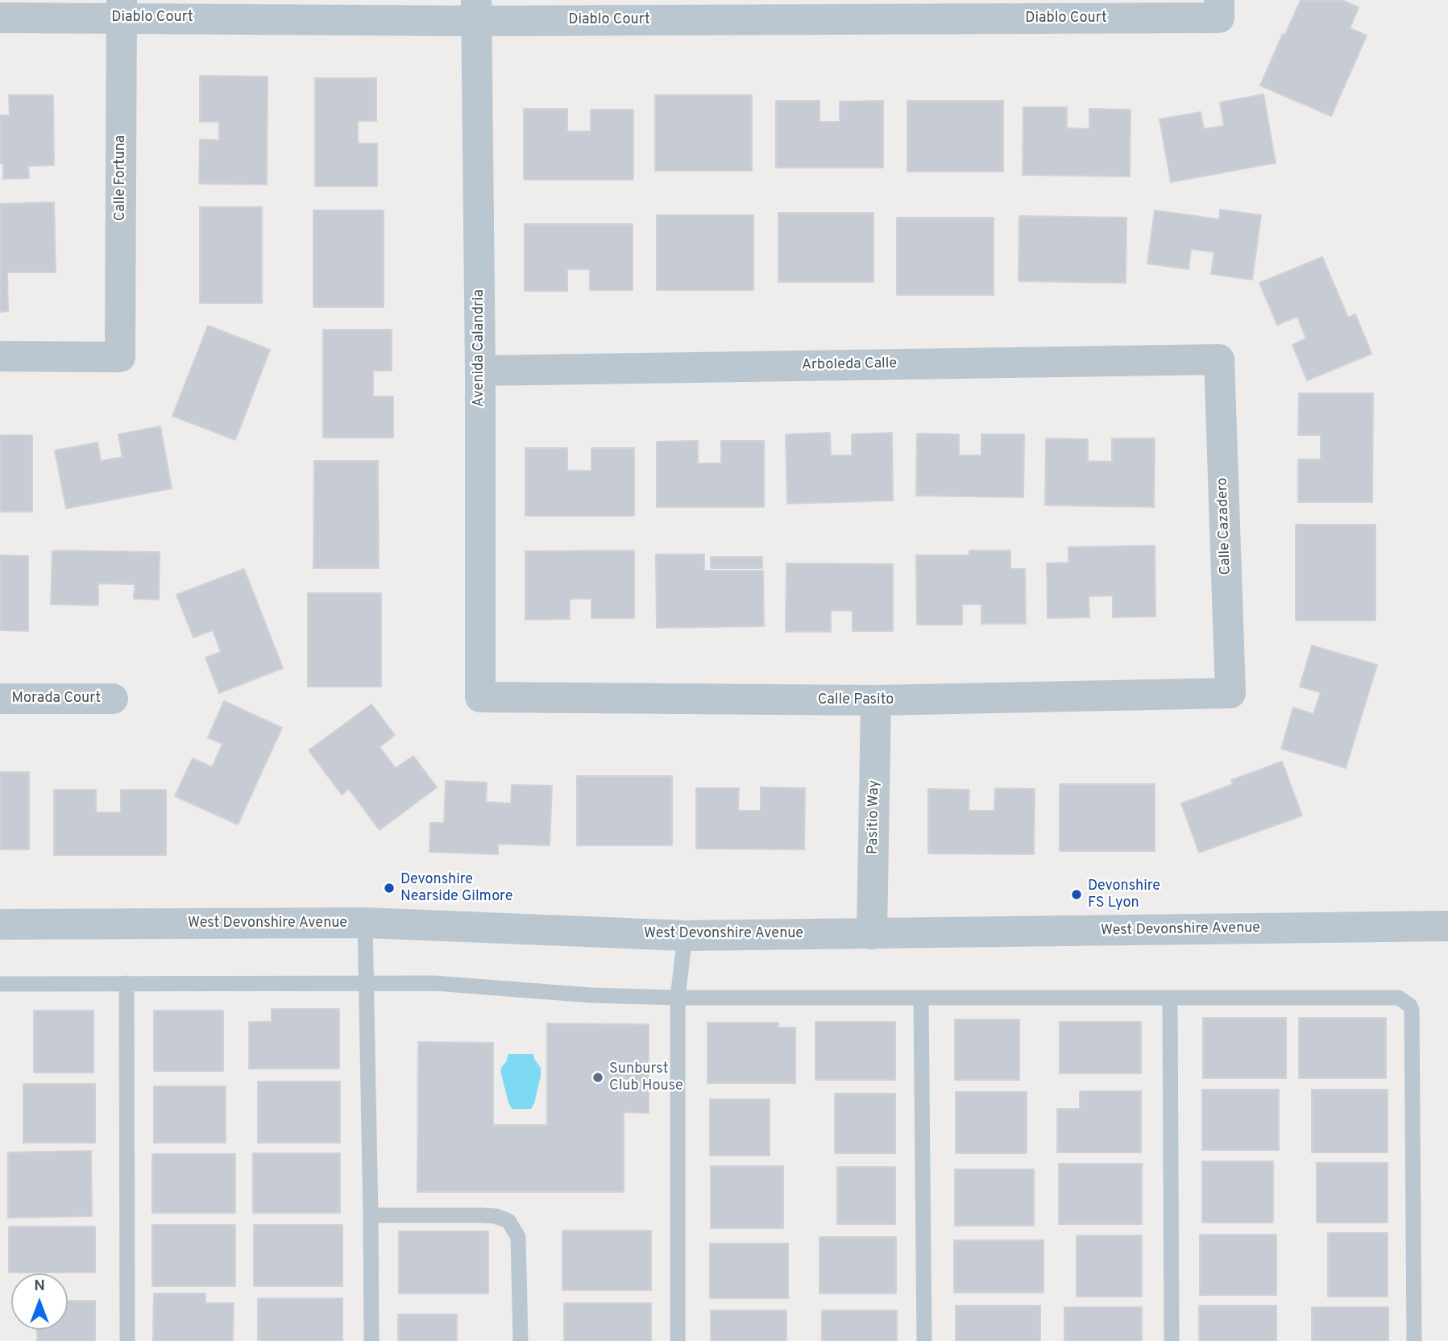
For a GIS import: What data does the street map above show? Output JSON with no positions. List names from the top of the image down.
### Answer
{
  "streets": {
    "street": [
      "Diablo Court",
      "Calle Fortuna",
      "Avenida Calandria",
      "Arboleda Calle",
      "Calle Cazadero",
      "Morada Court",
      "Calle Pasito",
      "Pasitio Way",
      "West Devonshire Avenue"
    ]
  },
  "crossings": [
    ["Diablo Court", "Calle Fortuna"],
    ["Diablo Court", "Avenida Calandria"],
    ["Avenida Calandria", "Arboleda Calle"],
    ["Avenida Calandria", "Calle Pasito"],
    ["Arboleda Calle", "Calle Cazadero"],
    ["Calle Cazadero", "Calle Pasito"],
    ["Calle Pasito", "Pasitio Way"],
    ["Pasitio Way", "West Devonshire Avenue"]
  ],
  "places": ["Devonshire Nearside Gilmore", "Devonshire FS Lyon", "Sunburst Club House"],
  "north": "top"
}
